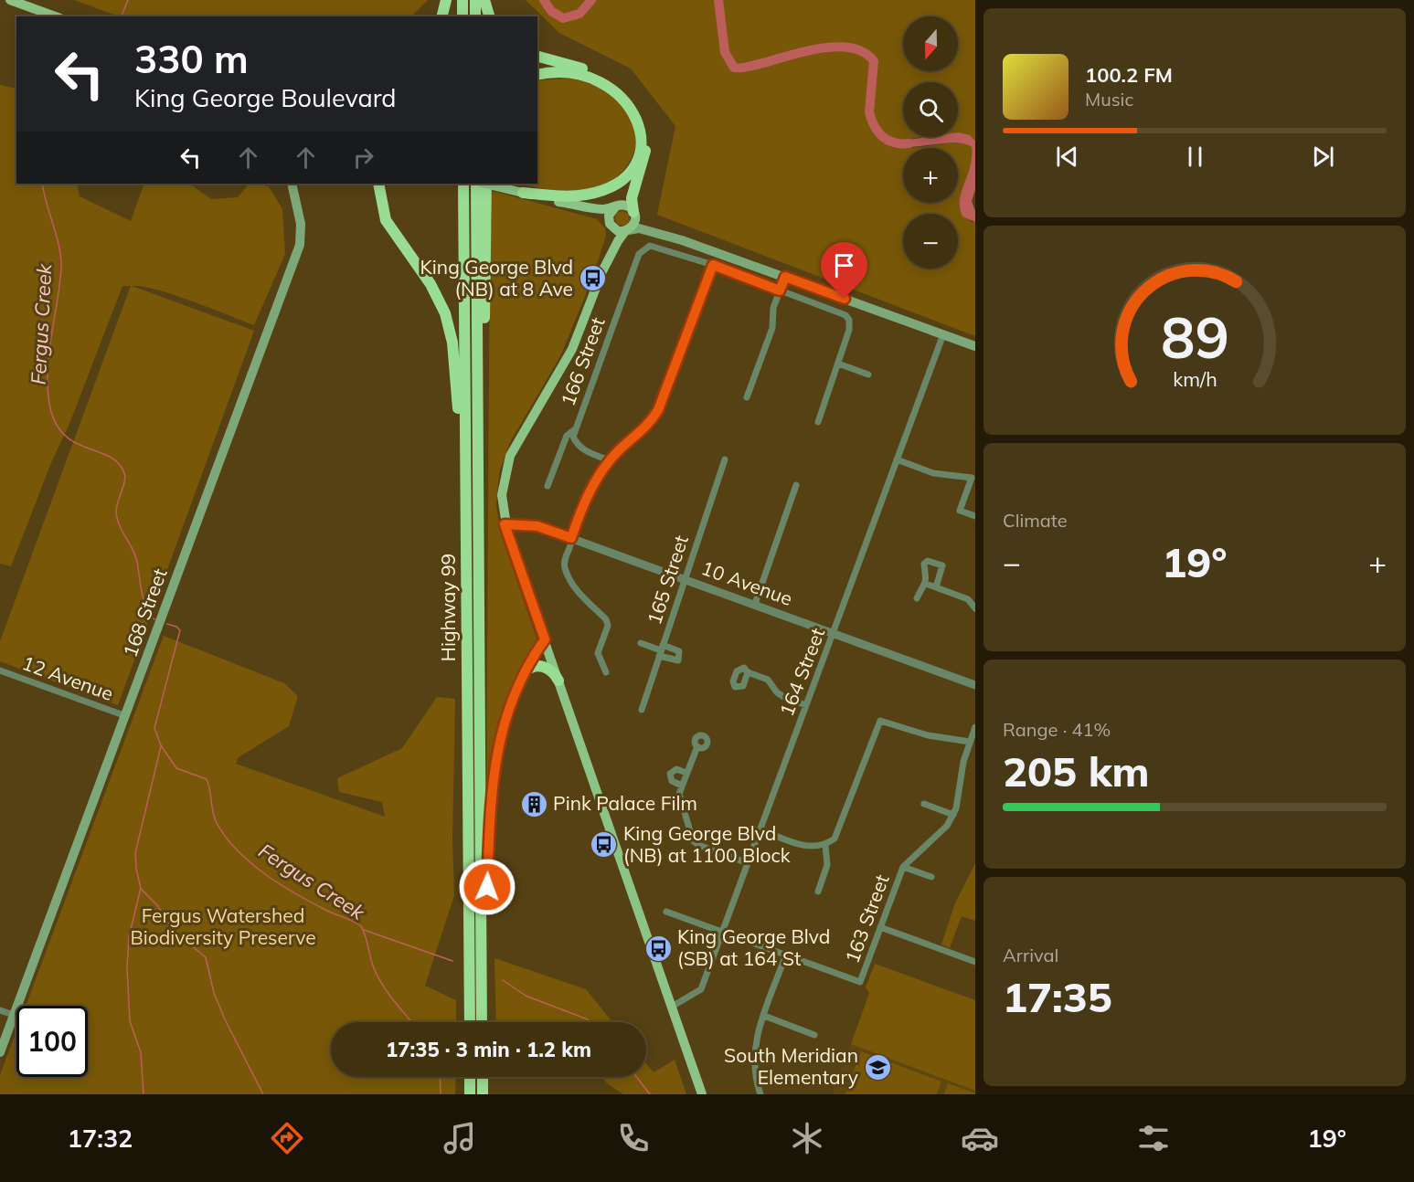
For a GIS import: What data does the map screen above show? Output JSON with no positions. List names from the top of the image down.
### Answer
{
  "streets": {
    "highway": ["Highway 99"],
    "main road": ["168 Street"],
    "street": [
      "166 Street",
      "165 Street",
      "10 Avenue",
      "164 Street",
      "12 Avenue",
      "163 Street"
    ]
  },
  "crossings": [
    ["165 Street", "10 Avenue"],
    ["10 Avenue", "164 Street"],
    ["168 Street", "12 Avenue"]
  ],
  "water": ["Fergus Creek"],
  "parks": ["Fergus Watershed Biodiversity Preserve"],
  "places": {
    "bus stop": ["King George Blvd (NB) at 8 Ave", "King George Blvd (NB) at 1100 Block", "King George Blvd (SB) at 164 St"],
    "building": ["Pink Palace Film"],
    "school or university": ["South Meridian Elementary"]
  },
  "north": "bottom",
  "page": {
    "map_buttons": ["+", "−"],
    "turn": ["330 m", "King George Boulevard"],
    "song": ["100.2 FM", "Music"],
    "tile": [
      "Climate",
      ["Range · 41%", "205 km"],
      ["Arrival", "17:35"]
    ],
    "heat": ["−", "19°", "+"],
    "limit": "100",
    "trip": "17:35 · 3 min · 1.2 km",
    "tabs": ["17:32", "19°"],
    "gauge": ["89", "km/h"]
  }
}
